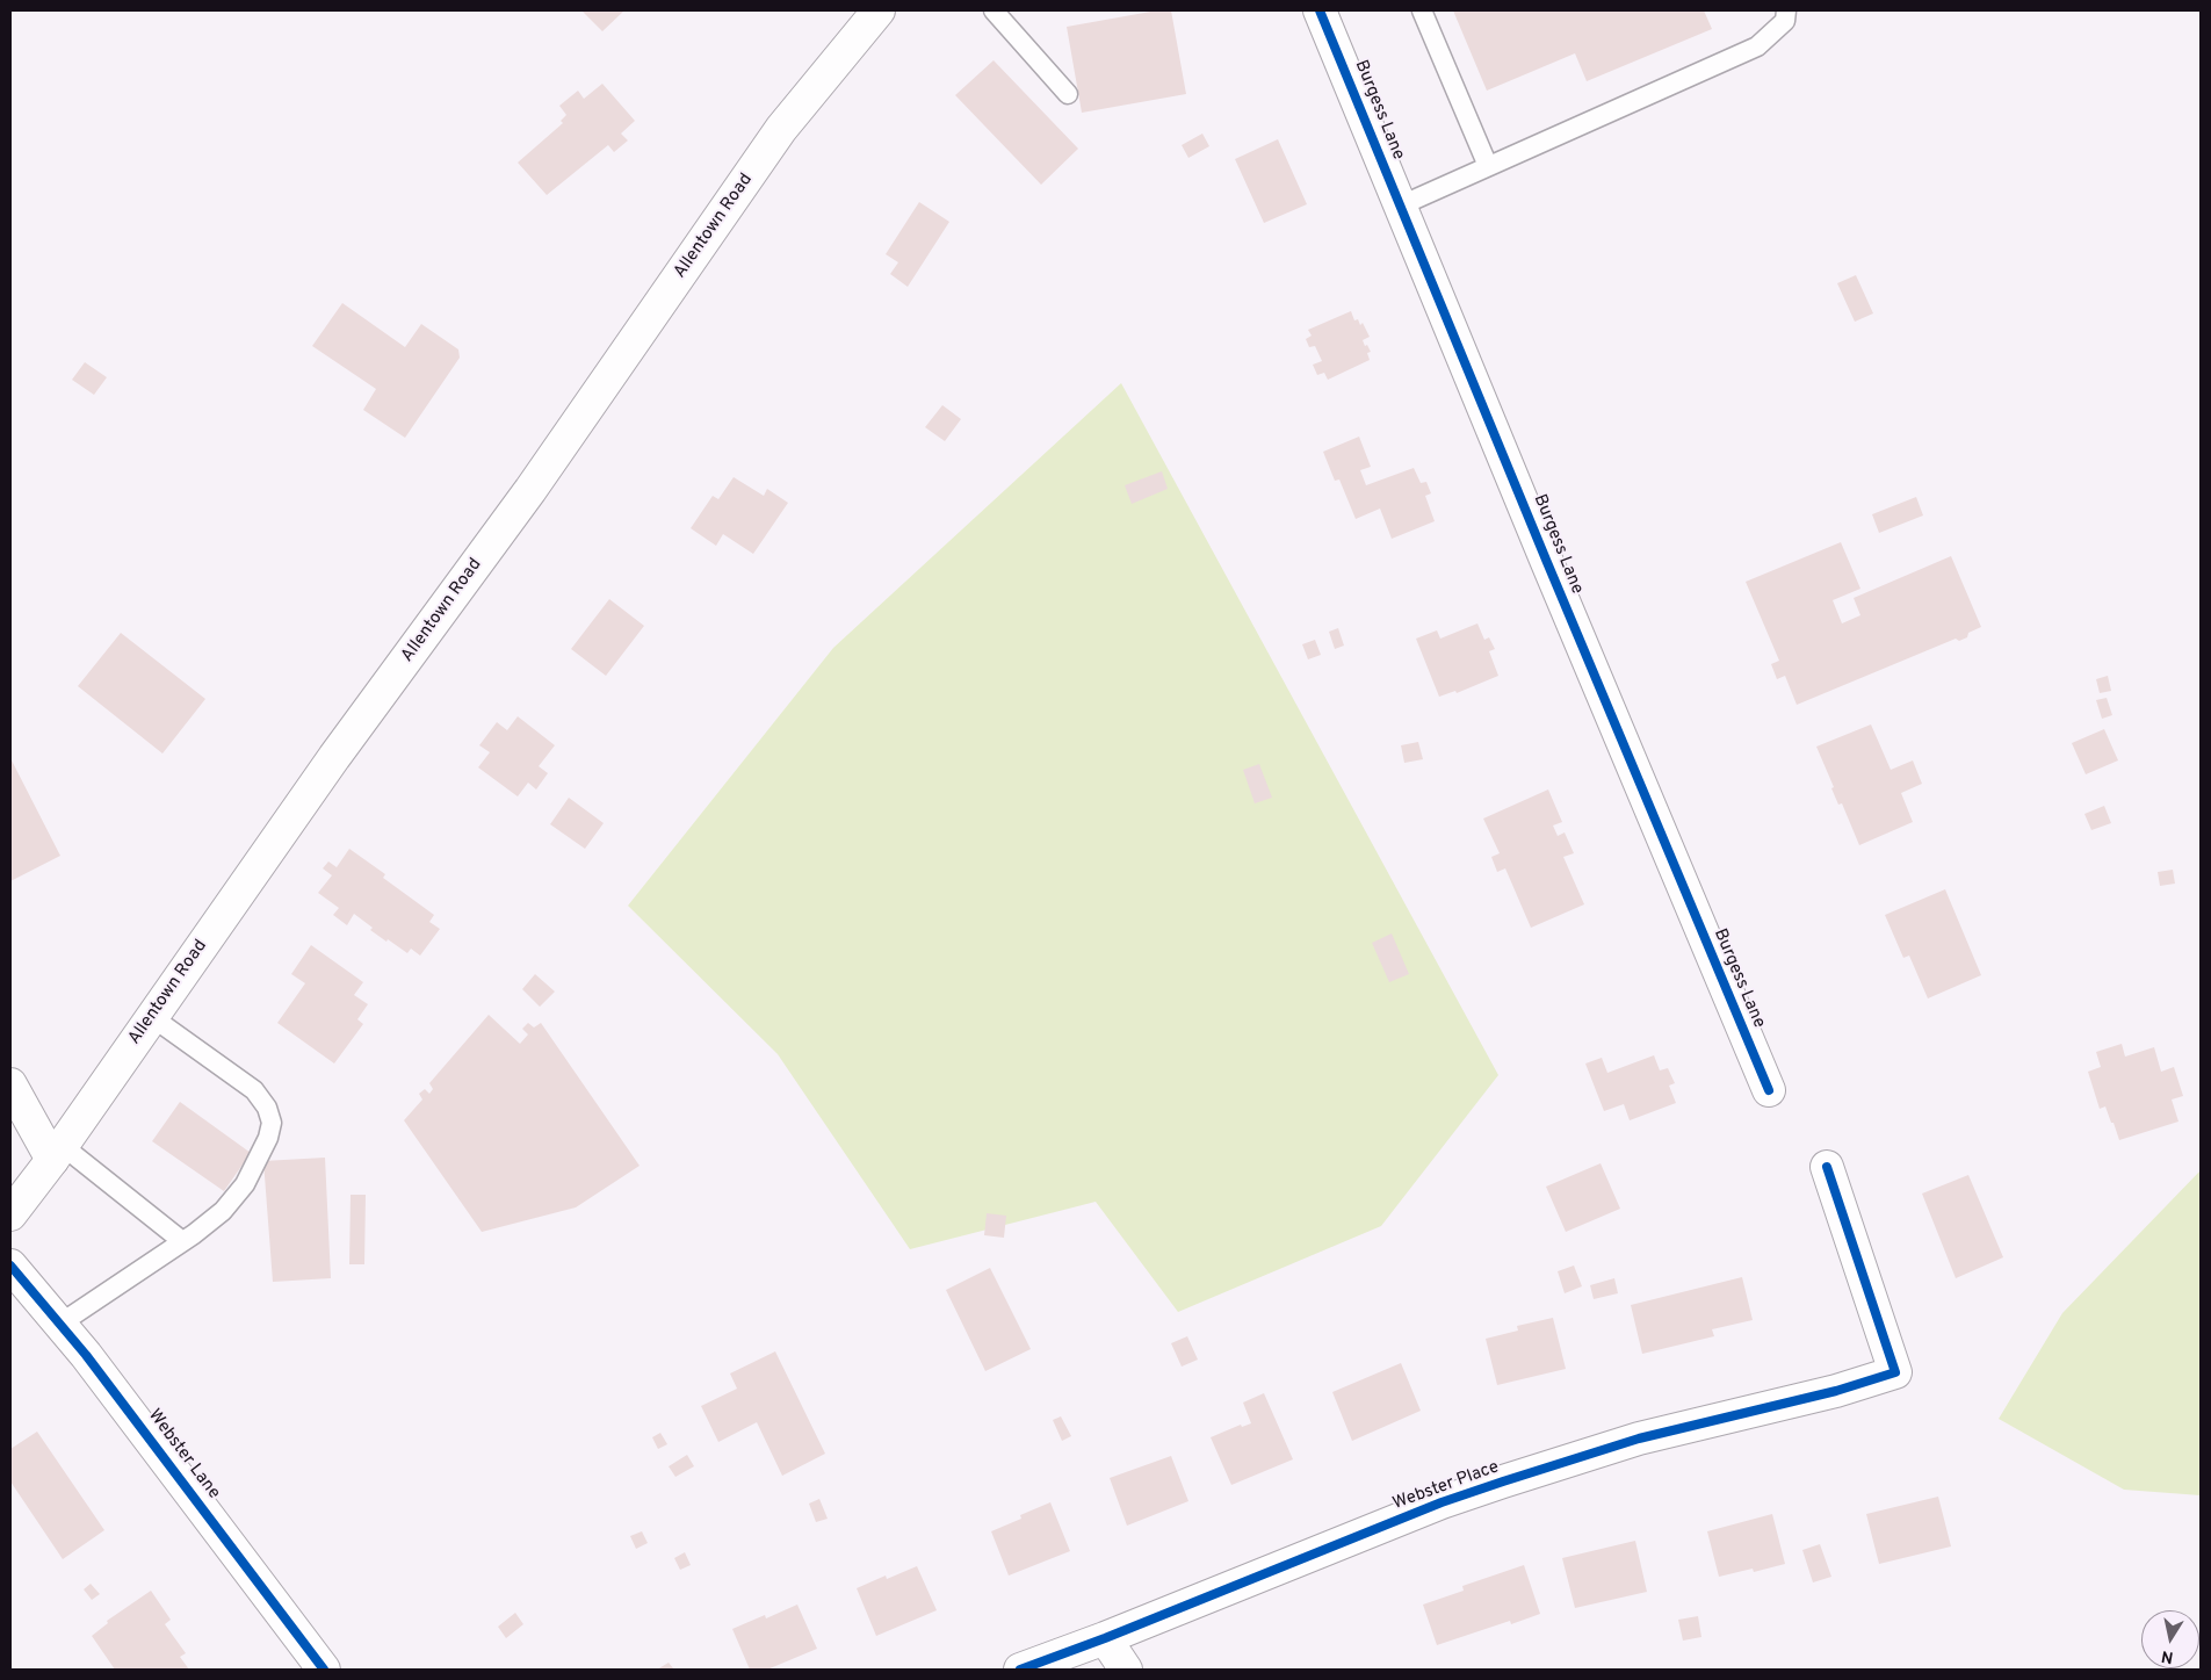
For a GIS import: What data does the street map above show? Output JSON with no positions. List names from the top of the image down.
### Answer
{
  "streets": {
    "street": [
      "Burgess Lane",
      "Allentown Road",
      "Webster Lane",
      "Webster Place"
    ]
  },
  "north": "bottom"
}
